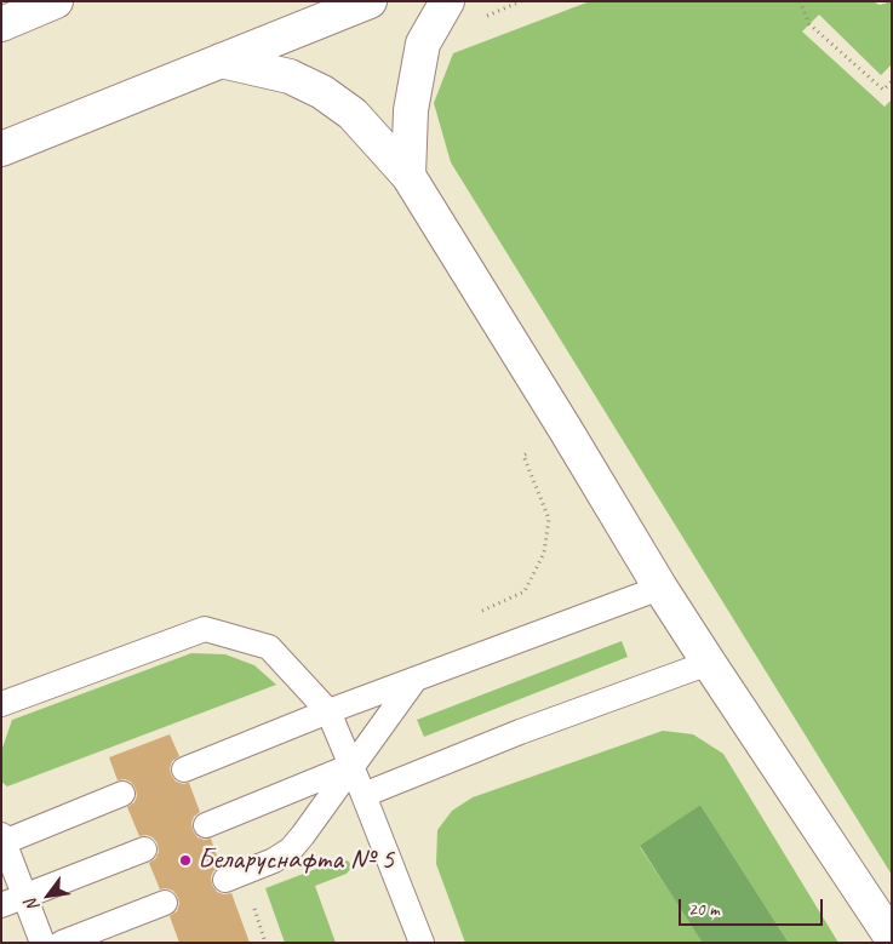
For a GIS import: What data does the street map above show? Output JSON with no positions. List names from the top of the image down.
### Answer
{
  "places": ["Беларуснафта № 5"],
  "scale_bar": "20 m",
  "north": "bottom left"
}
